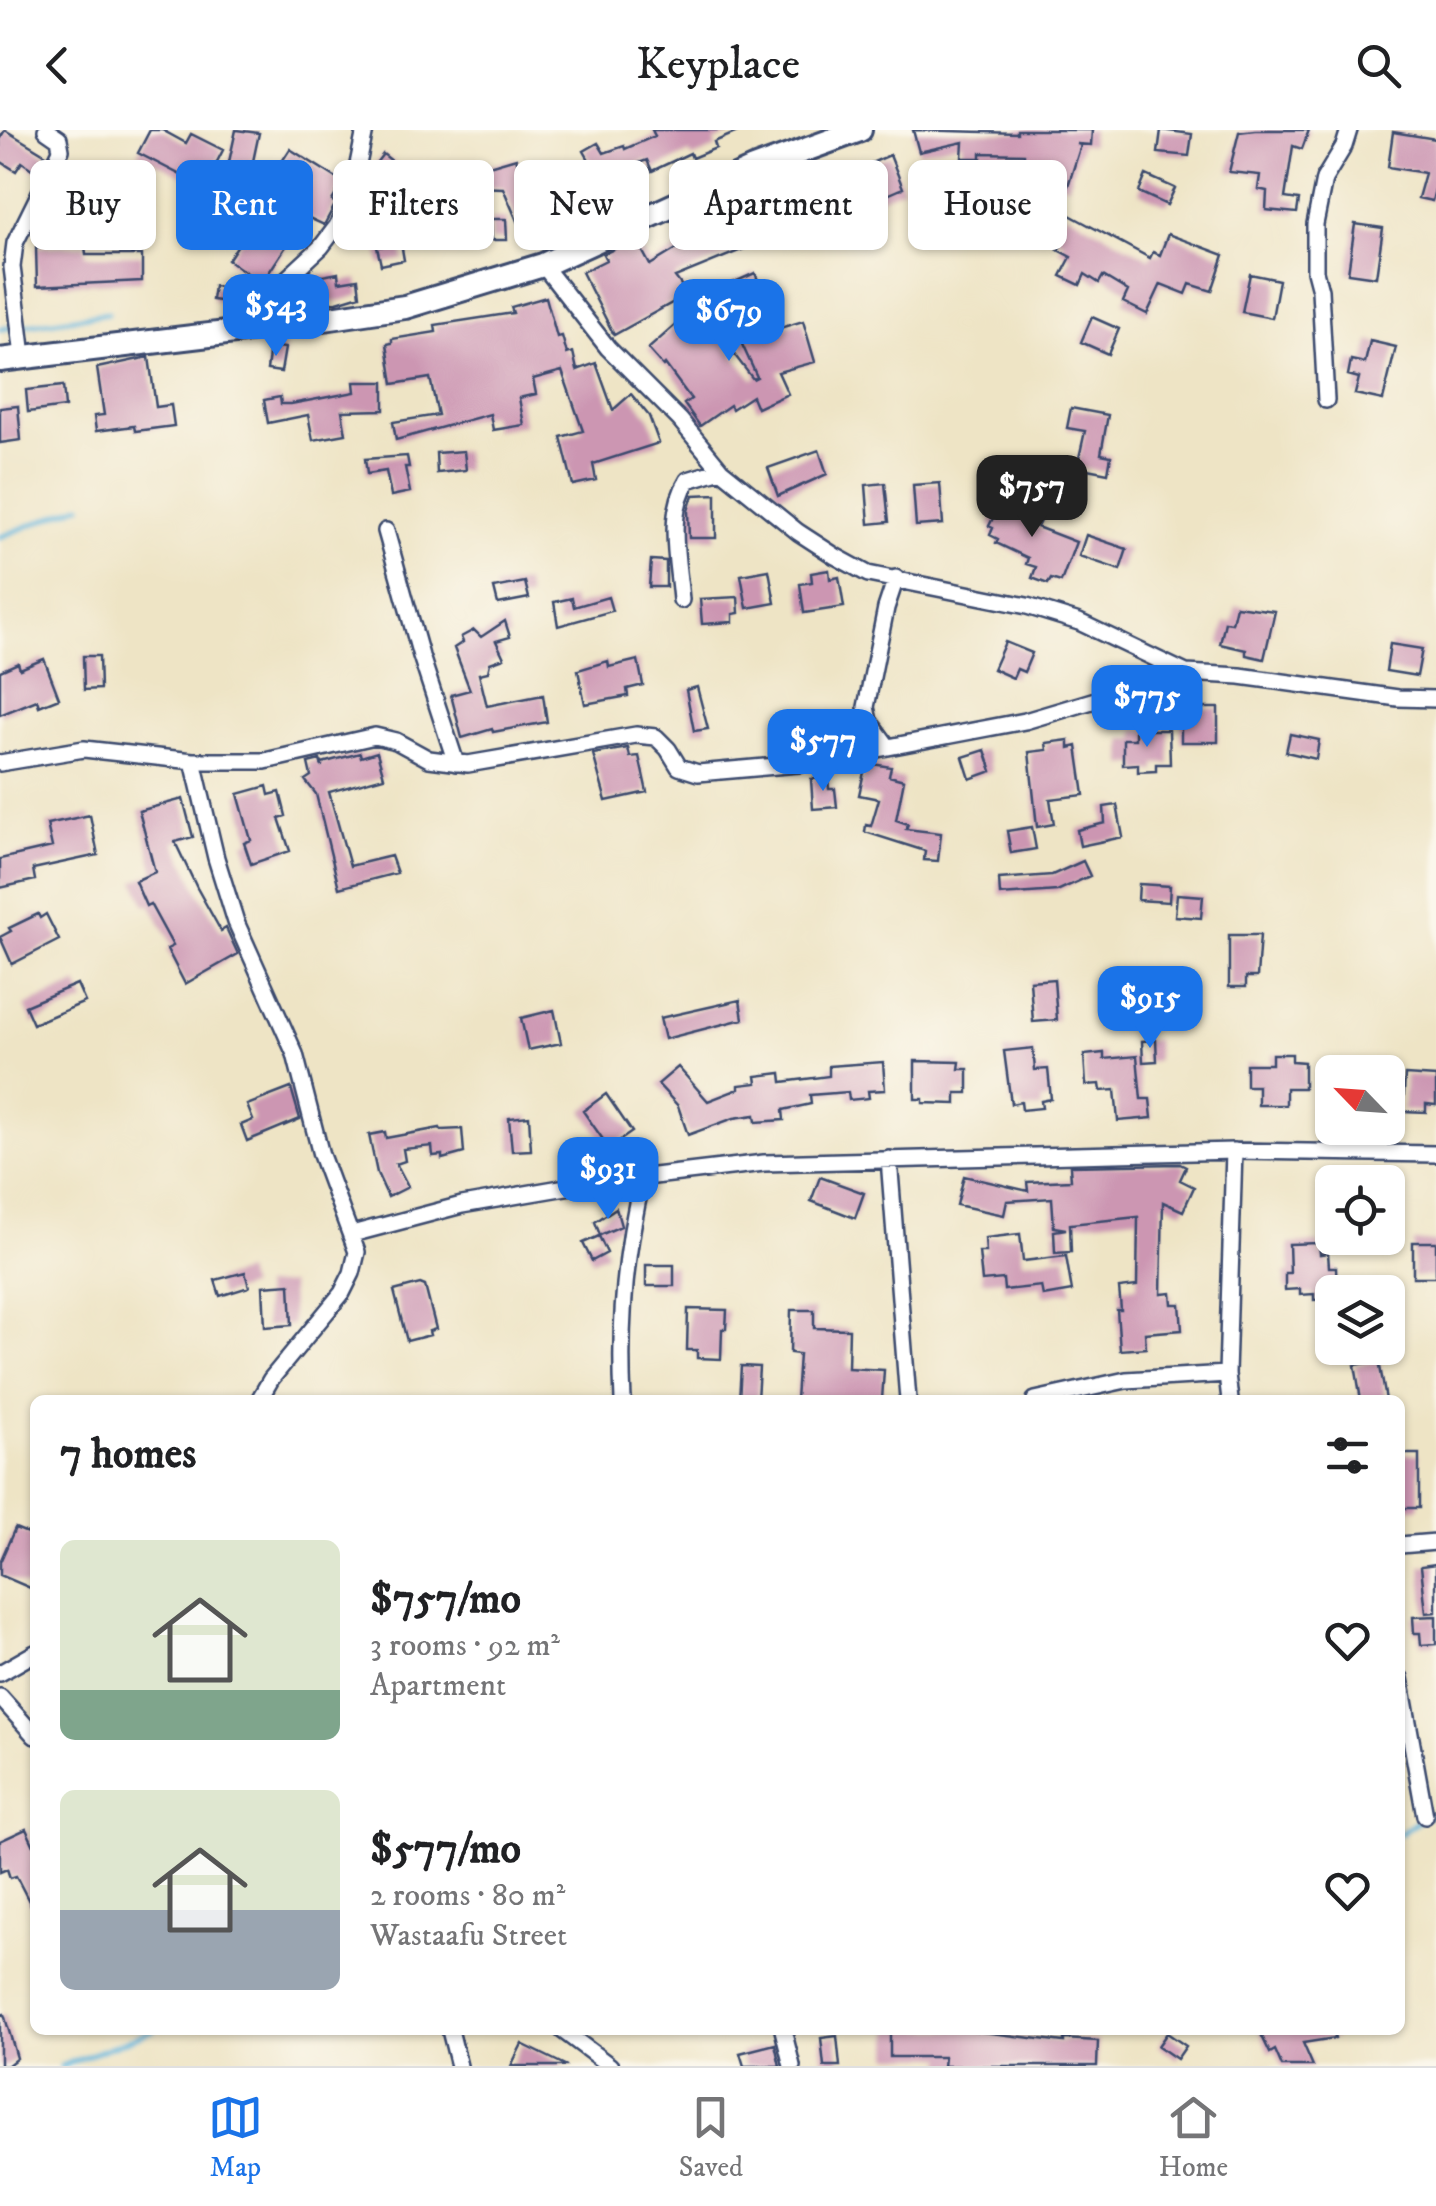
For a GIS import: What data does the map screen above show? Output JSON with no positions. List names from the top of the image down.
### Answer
{
  "north": "top left",
  "page": {
    "header": "Keyplace",
    "chip": [
      "Buy",
      "Rent",
      "Filters",
      "New",
      "Apartment",
      "House"
    ],
    "price": [
      "$543",
      "$679",
      "$757",
      "$775",
      "$577",
      "$915",
      "$931"
    ],
    "heading": "7 homes",
    "list": [
      {
        "name": "$757/mo",
        "note": "3 rooms · 92 m² · Apartment"
      },
      {
        "name": "$577/mo",
        "note": "2 rooms · 80 m² · Wastaafu Street"
      }
    ],
    "tabs": ["Map", "Saved", "Home"]
  }
}
